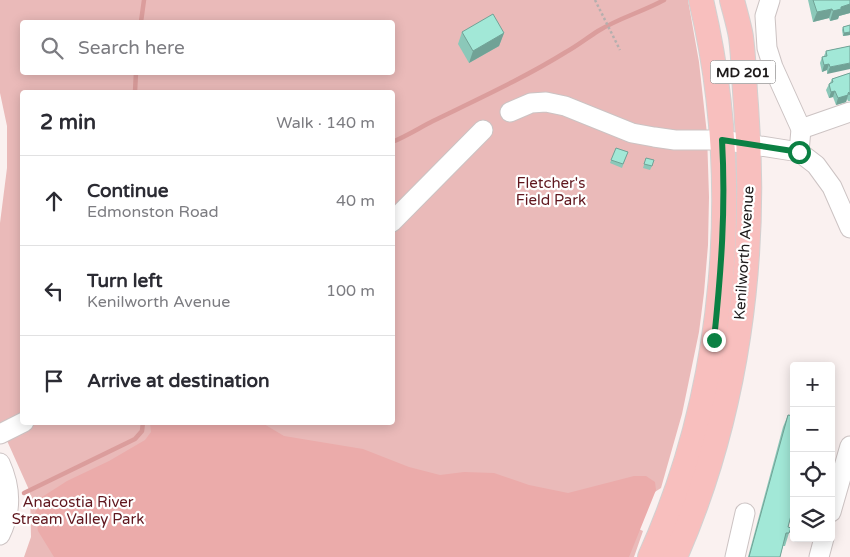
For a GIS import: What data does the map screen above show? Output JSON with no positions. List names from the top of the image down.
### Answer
{
  "streets": {
    "main road": ["MD 201", "Kenilworth Avenue"]
  },
  "parks": ["Fletcher's Field Park", "Anacostia River Stream Valley Park"],
  "page": {
    "search": "Search here",
    "heading": ["2 min", "Walk · 140 m"],
    "list": [
      ["Continue", "Edmonston Road", "40 m"],
      ["Turn left", "Kenilworth Avenue", "100 m"],
      "Arrive at destination"
    ],
    "map_buttons": ["+", "−"]
  }
}
